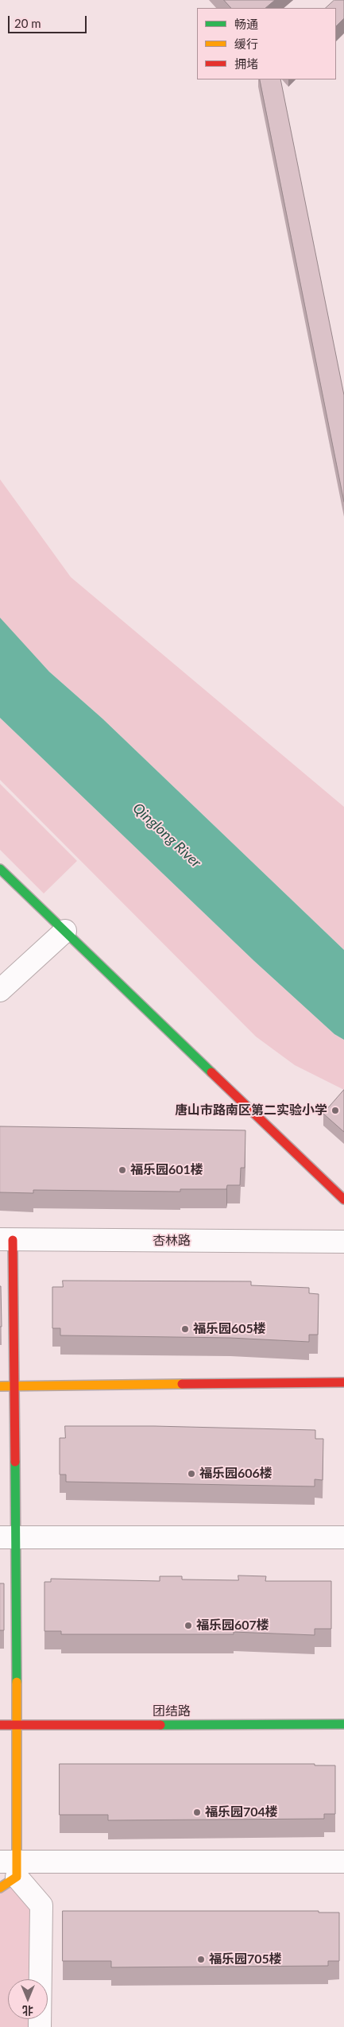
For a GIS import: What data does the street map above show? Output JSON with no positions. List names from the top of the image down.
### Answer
{
  "streets": {
    "street": ["杏林路", "团结路"]
  },
  "water": ["Qinglong River"],
  "places": [
    "唐山市路南区第二实验小学",
    "福乐园601楼",
    "福乐园605楼",
    "福乐园606楼",
    "福乐园607楼",
    "福乐园704楼",
    "福乐园705楼"
  ],
  "legend": ["畅通", "缓行", "拥堵"],
  "scale_bar": "20 m",
  "north": "bottom"
}
